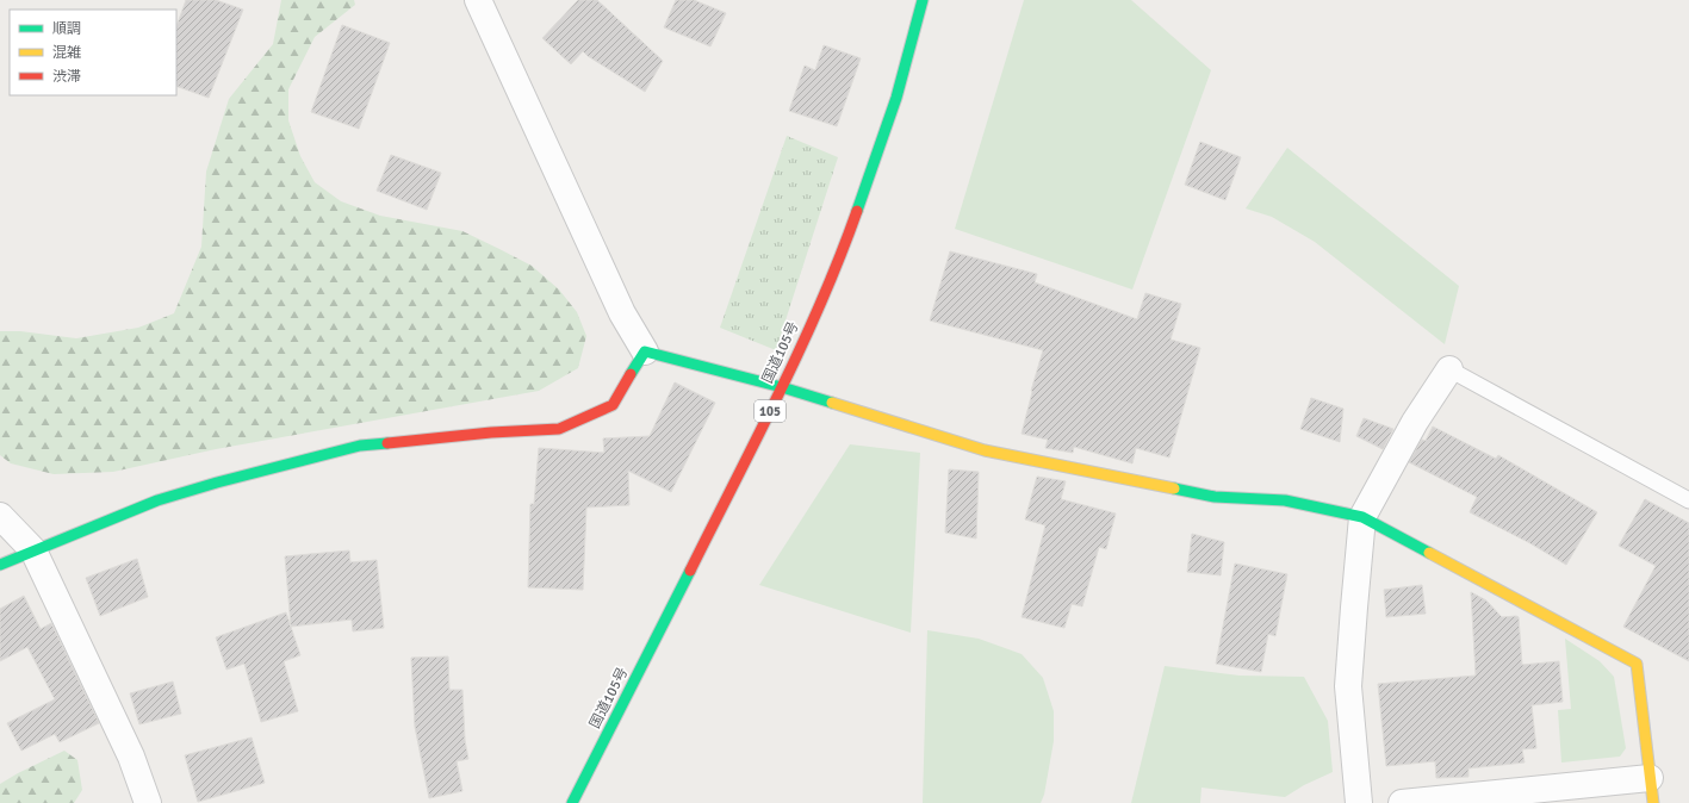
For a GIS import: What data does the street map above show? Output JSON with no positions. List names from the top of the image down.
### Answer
{
  "streets": {
    "main road": ["国道105号", "105"]
  },
  "legend": ["順調", "混雑", "渋滞"]
}
